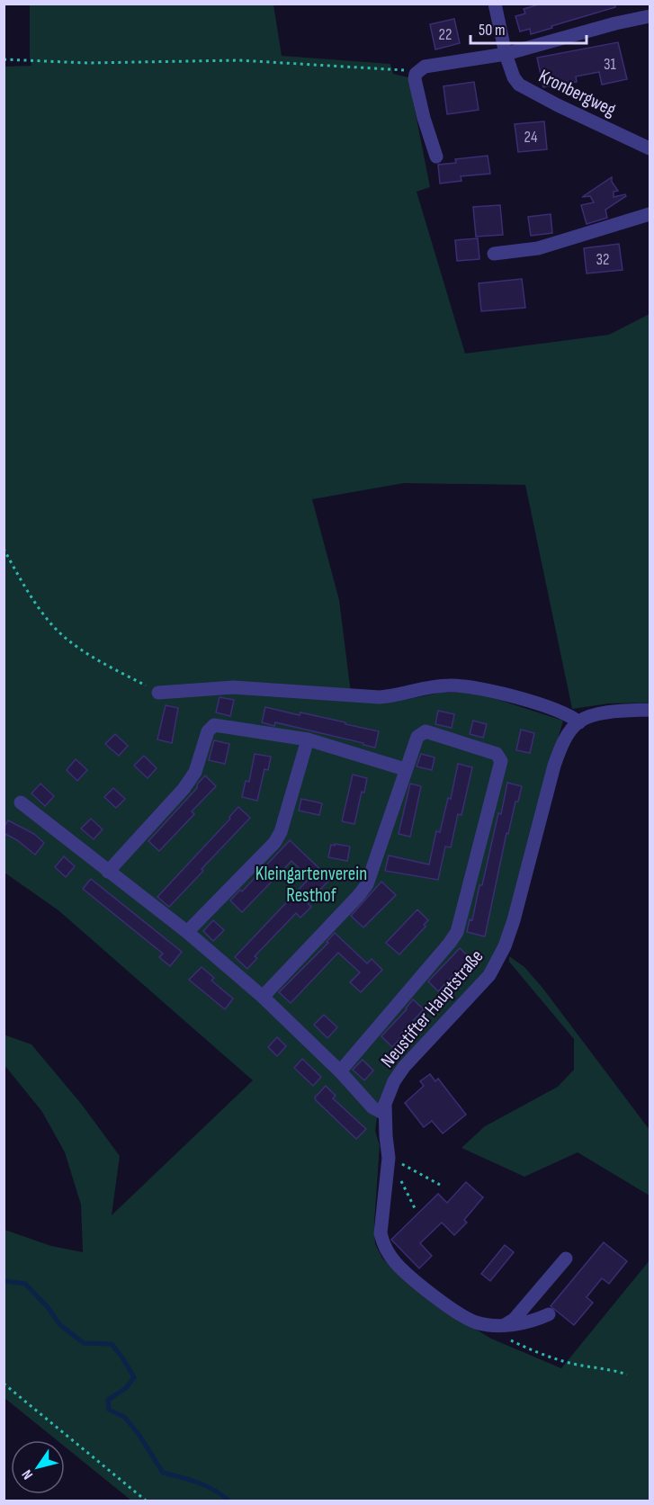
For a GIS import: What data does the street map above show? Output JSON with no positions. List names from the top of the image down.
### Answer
{
  "streets": {
    "street": ["Kronbergweg", "Neustifter Hauptstraße"]
  },
  "parks": ["Kleingartenverein Resthof"],
  "house_numbers": [
    "22",
    "31",
    "24",
    "32"
  ],
  "scale_bar": "50 m",
  "north": "bottom left"
}
